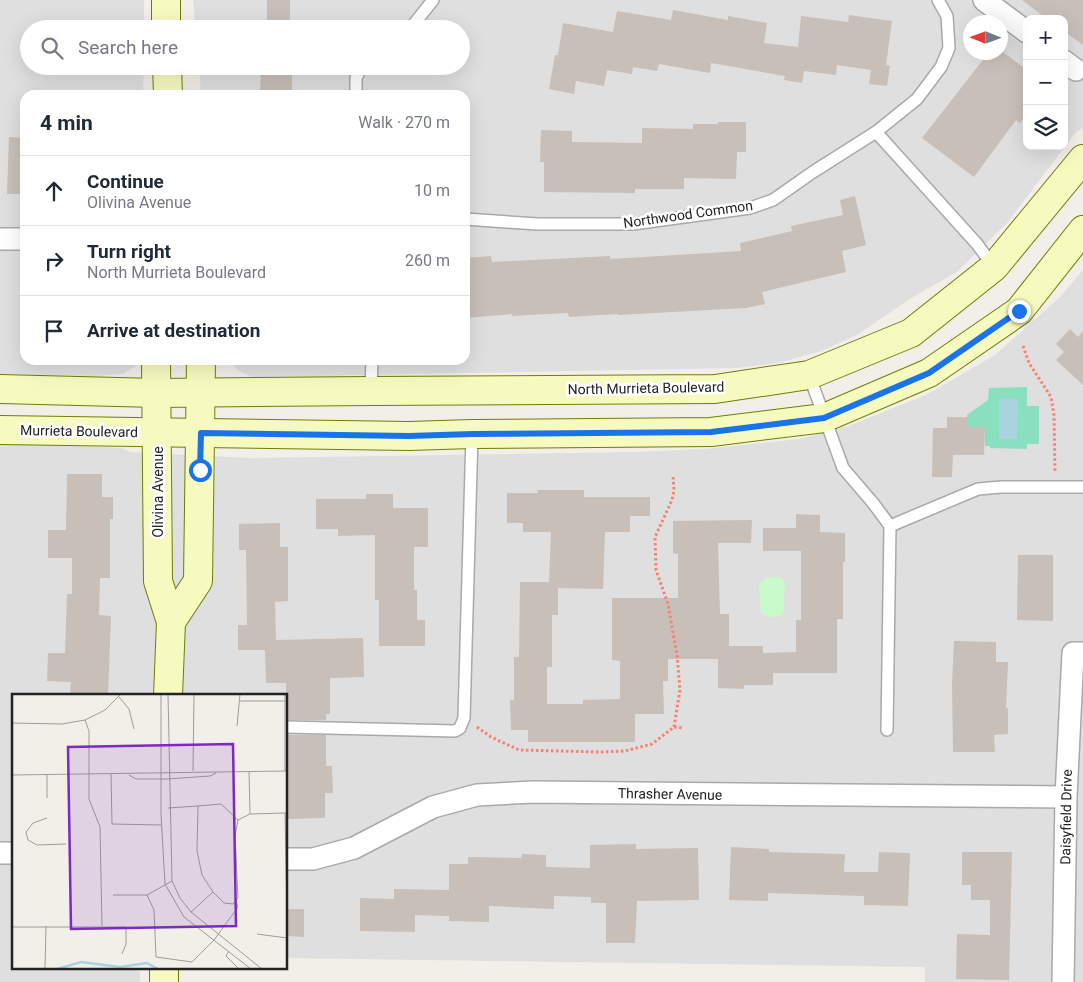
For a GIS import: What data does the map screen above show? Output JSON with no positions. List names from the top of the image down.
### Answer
{
  "streets": {
    "main road": ["North Murrieta Boulevard", "Murrieta Boulevard", "Olivina Avenue"],
    "street": ["Thrasher Avenue", "Daisyfield Drive"],
    "lane": ["Northwood Common"]
  },
  "crossings": [
    ["North Murrieta Boulevard", "Olivina Avenue"],
    ["Murrieta Boulevard", "Olivina Avenue"],
    ["Thrasher Avenue", "Daisyfield Drive"]
  ],
  "north": "left",
  "page": {
    "map_buttons": ["+", "−"],
    "search": "Search here",
    "heading": ["4 min", "Walk · 270 m"],
    "list": [
      ["Continue", "Olivina Avenue", "10 m"],
      ["Turn right", "North Murrieta Boulevard", "260 m"],
      "Arrive at destination"
    ]
  }
}
